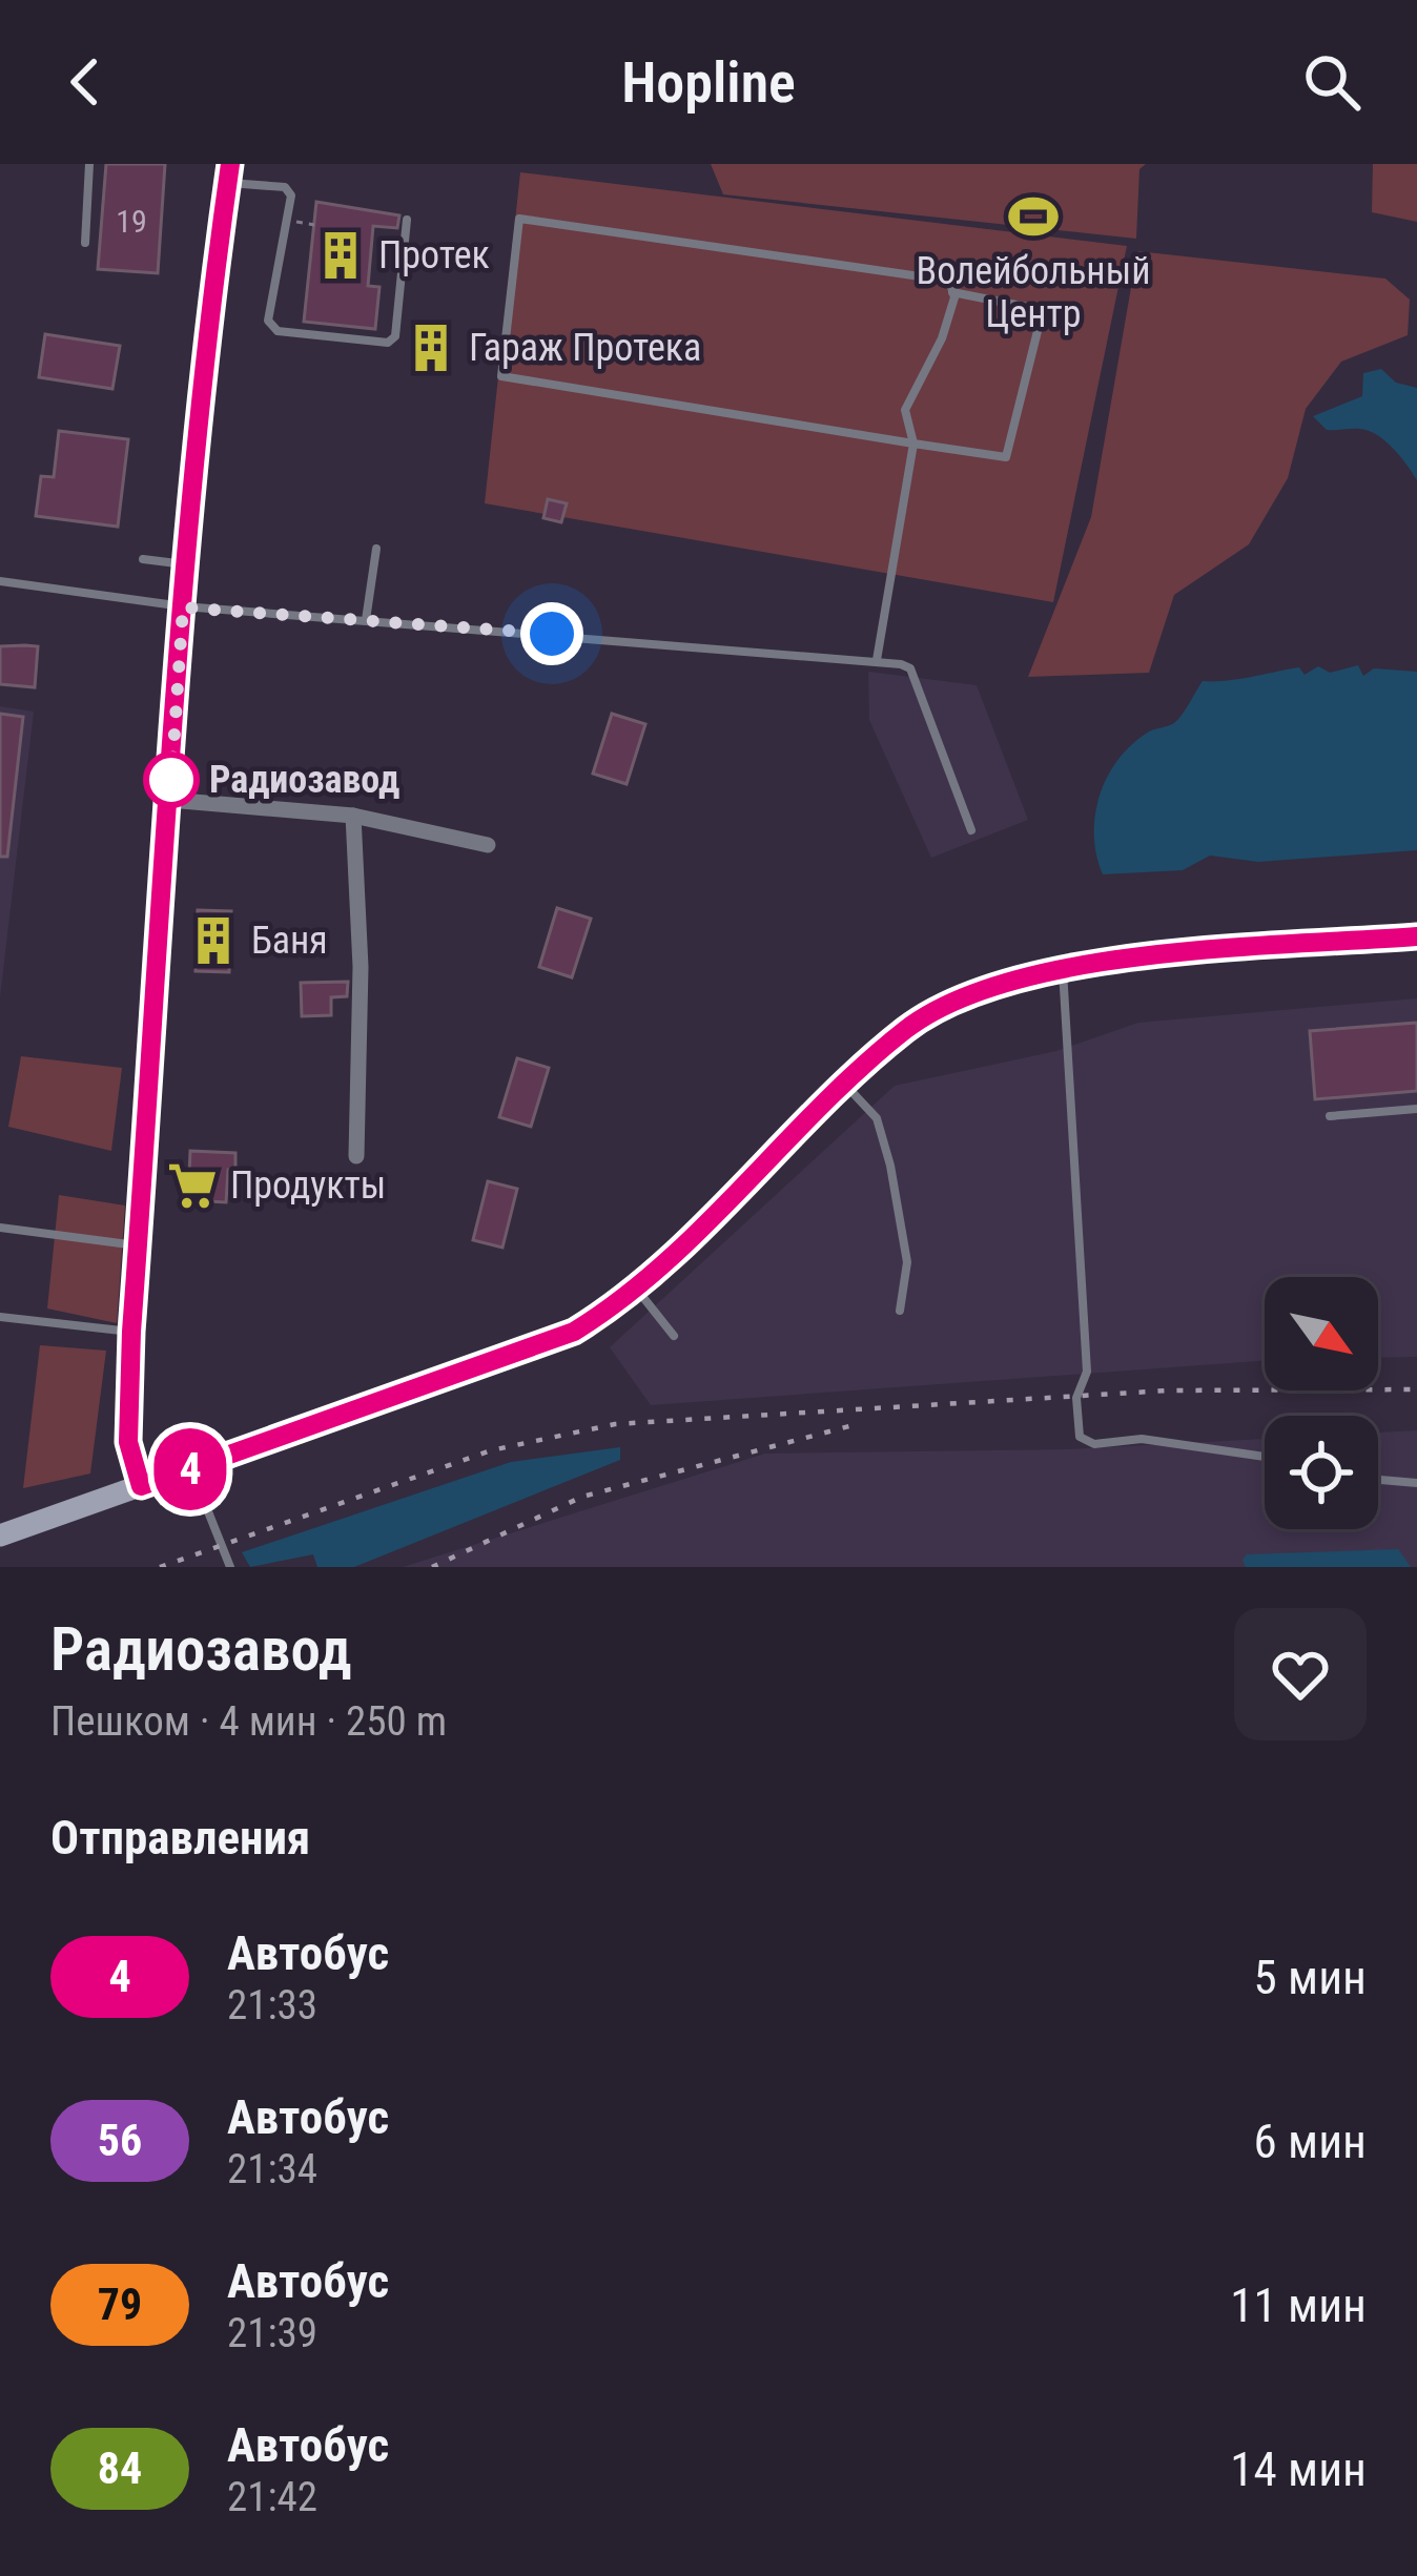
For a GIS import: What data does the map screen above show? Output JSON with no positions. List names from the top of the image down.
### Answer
{
  "places": {
    "sports": ["Волейбольный Центр"],
    "building": ["Протек", "Гараж Протека", "Баня"],
    "other": ["Радиозавод"],
    "supermarket": ["Продукты"]
  },
  "lines": ["bus line 4"],
  "house_numbers": ["19"],
  "north": "bottom right",
  "page": {
    "header": "Hopline",
    "on_map": "4",
    "heading": [
      ["Радиозавод", "Пешком · 4 мин · 250 m"],
      "Отправления"
    ],
    "list": [
      {
        "mark": "4",
        "name": "Автобус",
        "note": "21:33",
        "value": "5 мин"
      },
      {
        "mark": "56",
        "name": "Автобус",
        "note": "21:34",
        "value": "6 мин"
      },
      {
        "mark": "79",
        "name": "Автобус",
        "note": "21:39",
        "value": "11 мин"
      },
      {
        "mark": "84",
        "name": "Автобус",
        "note": "21:42",
        "value": "14 мин"
      }
    ]
  }
}
